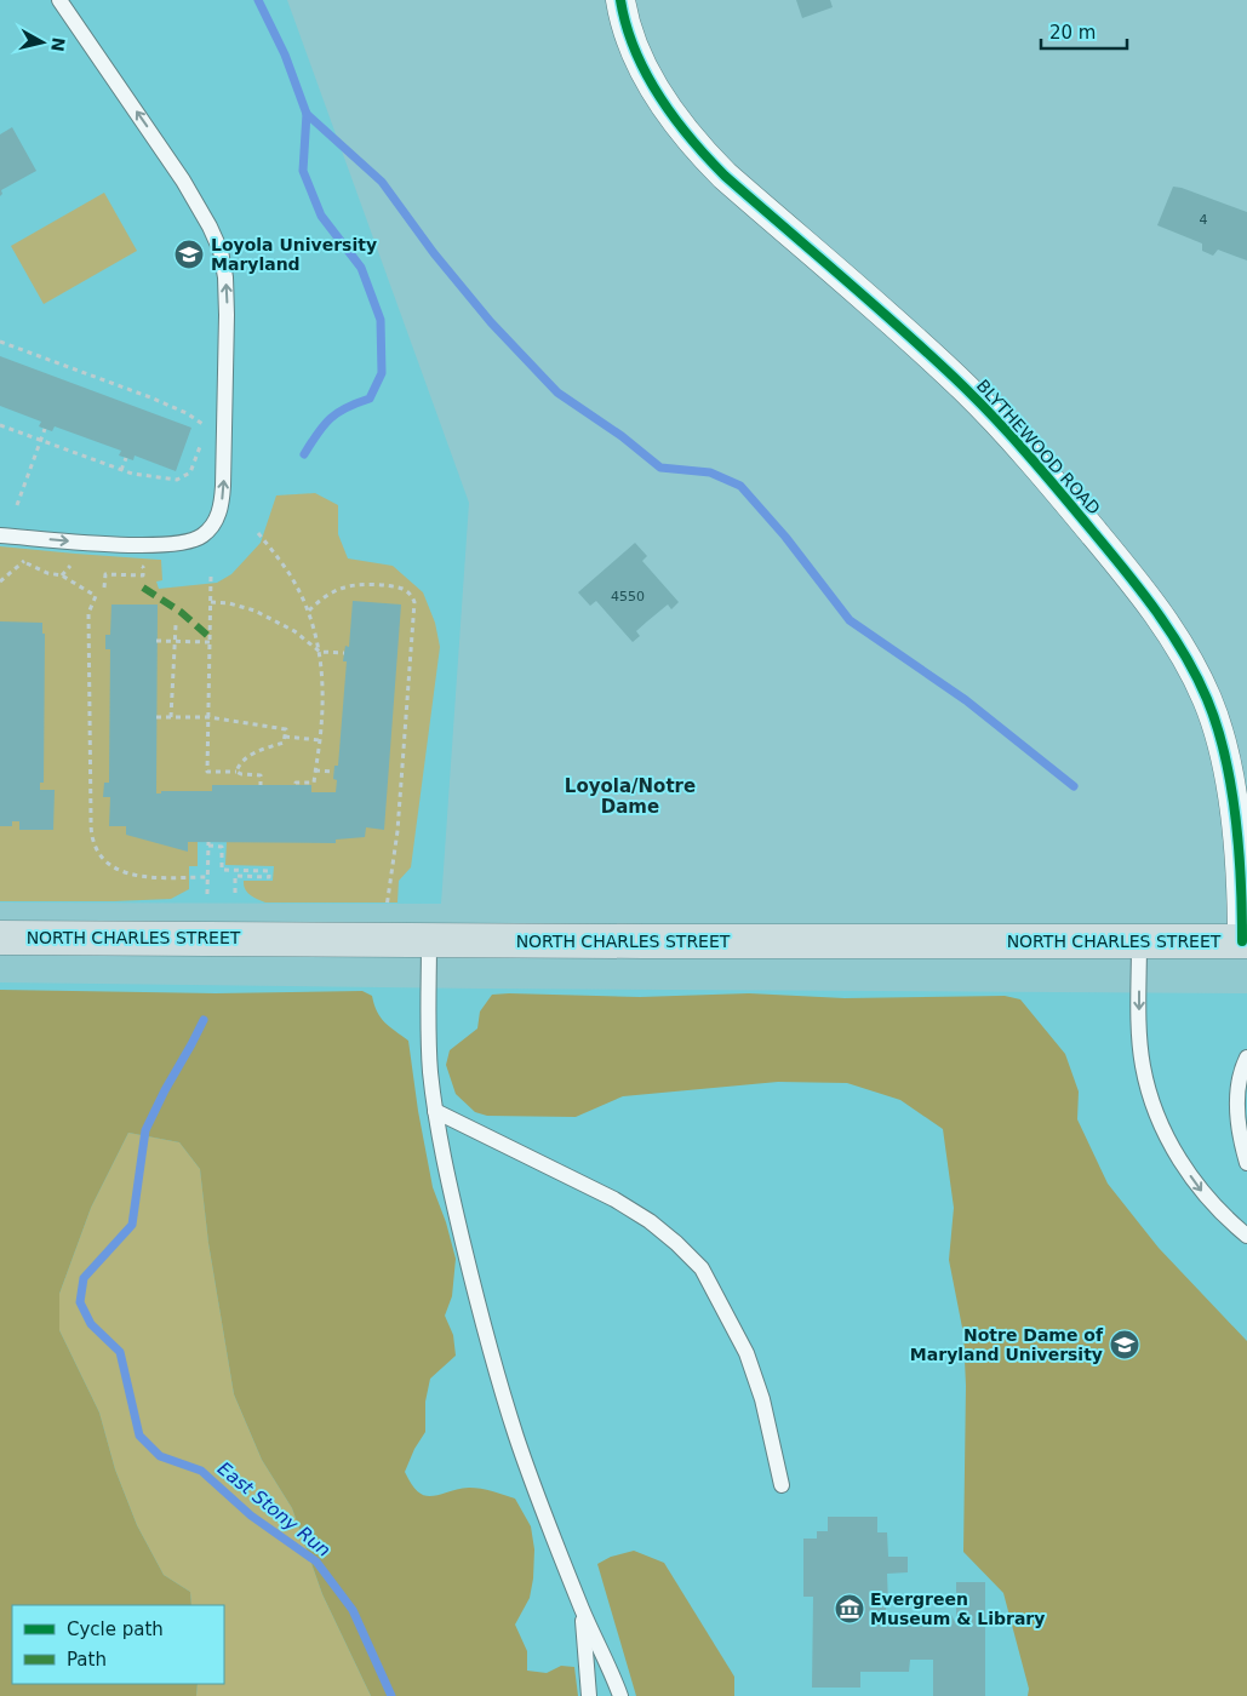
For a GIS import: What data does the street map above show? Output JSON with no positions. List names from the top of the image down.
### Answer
{
  "streets": {
    "main road": ["NORTH CHARLES STREET"],
    "street": ["BLYTHEWOOD ROAD"]
  },
  "crossings": [
    ["BLYTHEWOOD ROAD", "NORTH CHARLES STREET"]
  ],
  "districts": ["Loyola/Notre Dame"],
  "water": ["East Stony Run"],
  "places": {
    "school or university": ["Loyola University Maryland", "Notre Dame of Maryland University"],
    "museum": ["Evergreen Museum & Library"]
  },
  "house_numbers": ["4", "4550"],
  "legend": ["Cycle path", "Path"],
  "scale_bar": "20 m",
  "north": "right"
}
